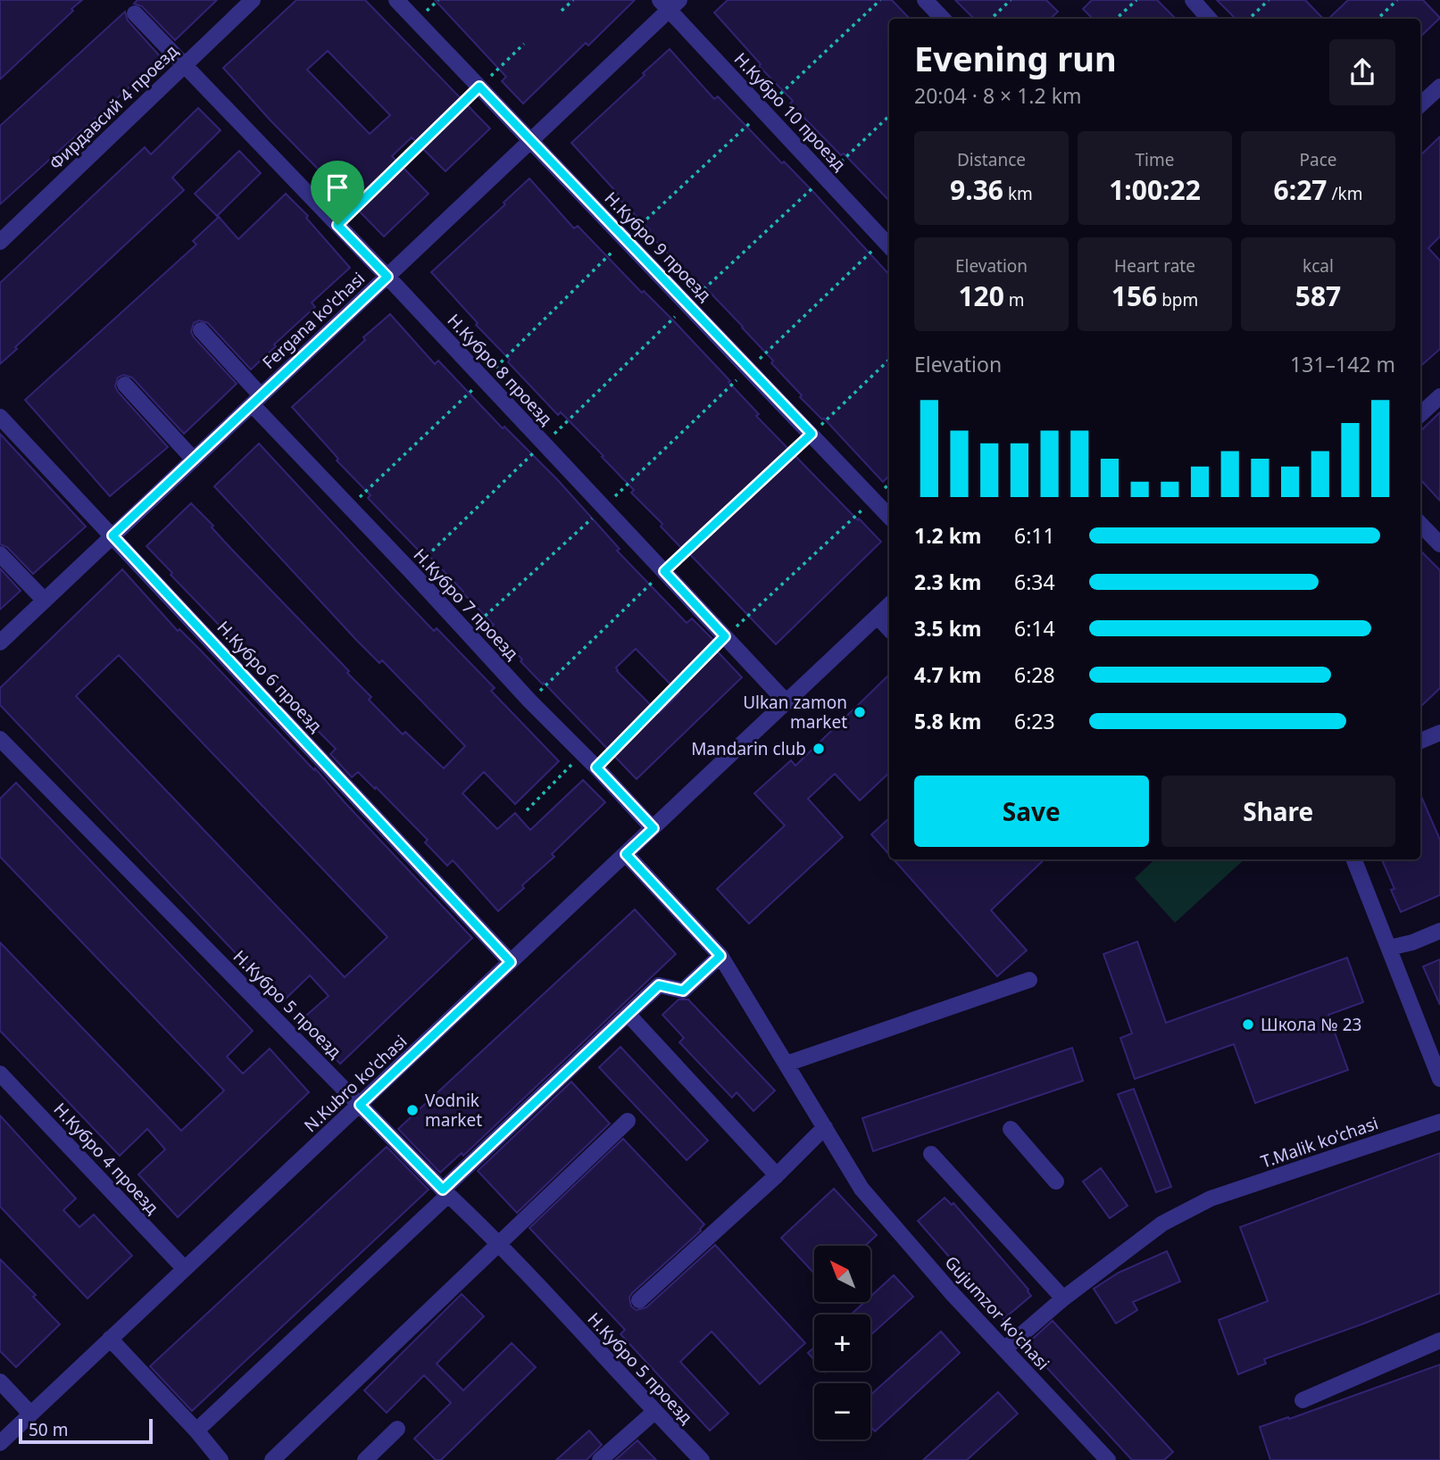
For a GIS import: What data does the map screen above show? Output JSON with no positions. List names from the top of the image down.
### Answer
{
  "streets": {
    "street": [
      "Фирдавсий 4 проезд",
      "Н.Кубро 10 проезд",
      "Н.Кубро 9 проезд",
      "Fergana ko'chasi",
      "Н.Кубро 8 проезд",
      "Н.Кубро 7 проезд",
      "Н.Кубро 6 проезд",
      "Н.Кубро 5 проезд",
      "N.Kubro ko'chasi",
      "T.Malik ko'chasi",
      "Н.Кубро 4 проезд",
      "Gujumzor ko'chasi"
    ]
  },
  "crossings": [
    ["Фирдавсий 4 проезд", "Н.Кубро 8 проезд"],
    ["Н.Кубро 10 проезд", "Fergana ko'chasi"],
    ["Н.Кубро 9 проезд", "Fergana ko'chasi"],
    ["Fergana ko'chasi", "Н.Кубро 8 проезд"],
    ["Fergana ko'chasi", "Н.Кубро 7 проезд"],
    ["Fergana ko'chasi", "Н.Кубро 6 проезд"],
    ["Н.Кубро 8 проезд", "N.Kubro ko'chasi"],
    ["Н.Кубро 7 проезд", "N.Kubro ko'chasi"],
    ["Н.Кубро 6 проезд", "N.Kubro ko'chasi"],
    ["Н.Кубро 5 проезд", "N.Kubro ko'chasi"],
    ["N.Kubro ko'chasi", "Н.Кубро 4 проезд"],
    ["T.Malik ko'chasi", "Gujumzor ko'chasi"]
  ],
  "places": [
    "Ulkan zamon market",
    "Mandarin club",
    "Школа № 23",
    "Vodnik market"
  ],
  "scale_bar": "50 m",
  "north": "top left",
  "page": {
    "heading": ["Evening run", "20:04 · 8 × 1.2 km"],
    "stats": [
      ["Distance", "9.36 km"],
      ["Time", "1:00:22"],
      ["Pace", "6:27 /km"],
      ["Elevation", "120 m"],
      ["Heart rate", "156 bpm"],
      ["kcal", "587"]
    ],
    "chart": ["Elevation", "131–142 m"],
    "list": [
      {
        "name": "1.2 km",
        "note": "6:11"
      },
      {
        "name": "2.3 km",
        "note": "6:34"
      },
      {
        "name": "3.5 km",
        "note": "6:14"
      },
      {
        "name": "4.7 km",
        "note": "6:28"
      },
      {
        "name": "5.8 km",
        "note": "6:23"
      }
    ],
    "buttons": ["Save", "Share"],
    "map_buttons": ["+", "−"],
    "scale": "50 m"
  }
}
